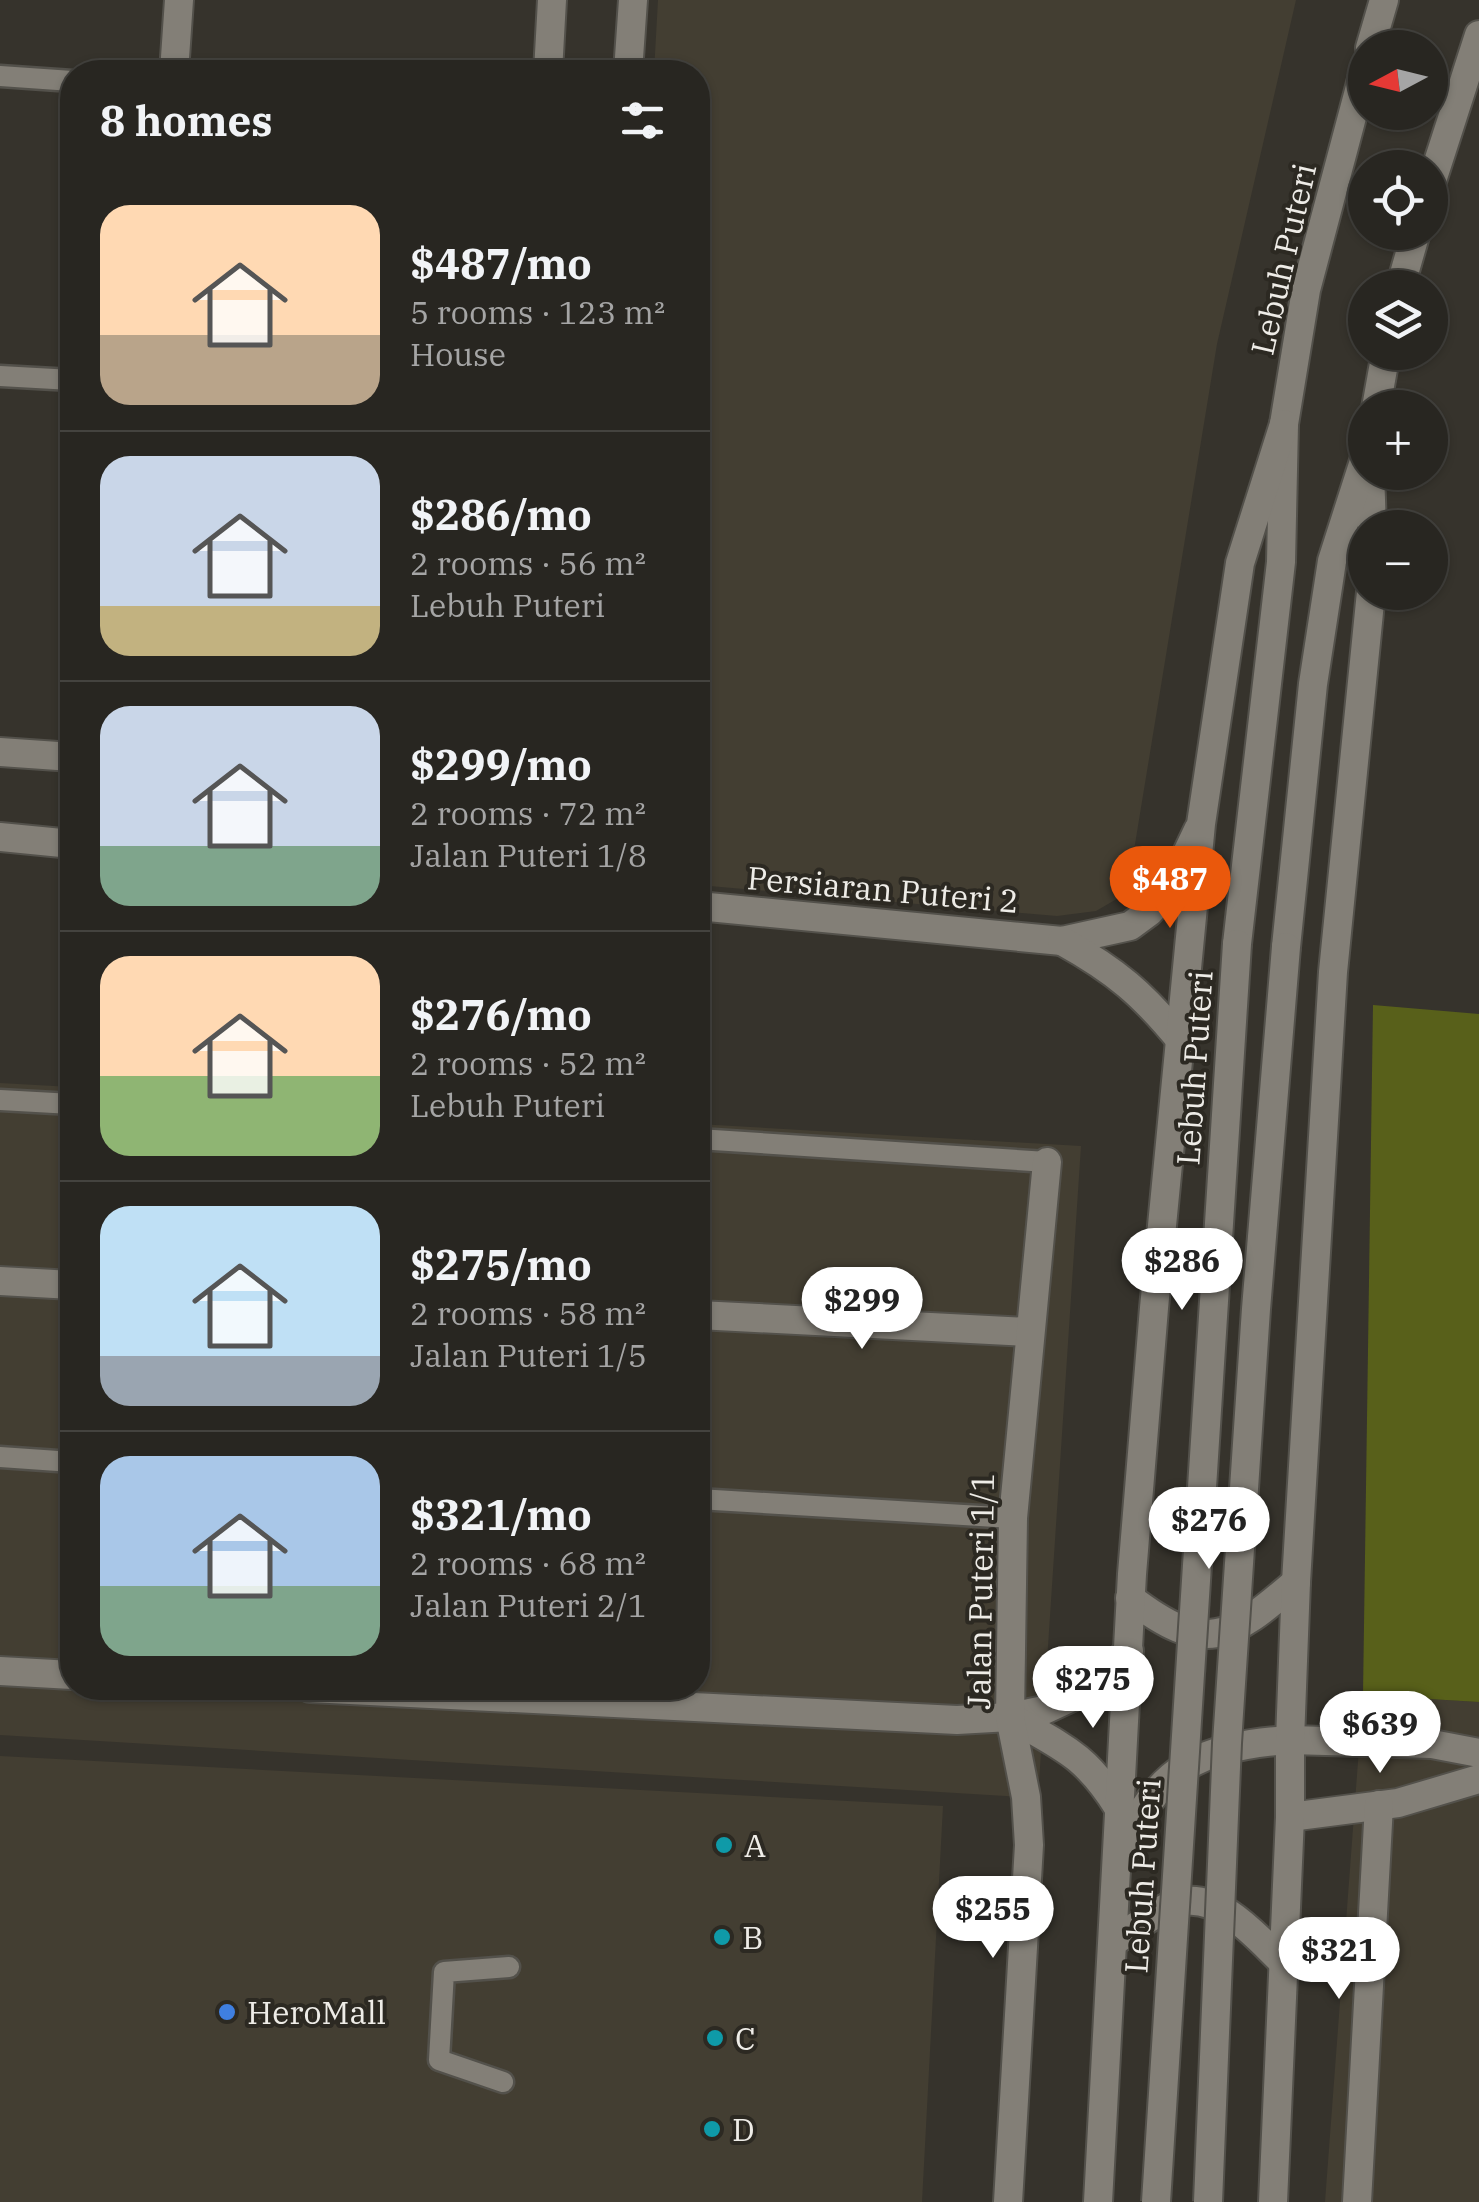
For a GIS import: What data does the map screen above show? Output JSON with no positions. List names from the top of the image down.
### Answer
{
  "streets": {
    "main road": ["Lebuh Puteri", "Persiaran Puteri 2", "Jalan Puteri 1/1"]
  },
  "places": [
    "A",
    "B",
    "HeroMall",
    "C",
    "D"
  ],
  "north": "left",
  "page": {
    "map_buttons": ["+", "−"],
    "heading": "8 homes",
    "list": [
      {
        "name": "$487/mo",
        "note": "5 rooms · 123 m² · House"
      },
      {
        "name": "$286/mo",
        "note": "2 rooms · 56 m² · Lebuh Puteri"
      },
      {
        "name": "$299/mo",
        "note": "2 rooms · 72 m² · Jalan Puteri 1/8"
      },
      {
        "name": "$276/mo",
        "note": "2 rooms · 52 m² · Lebuh Puteri"
      },
      {
        "name": "$275/mo",
        "note": "2 rooms · 58 m² · Jalan Puteri 1/5"
      },
      {
        "name": "$321/mo",
        "note": "2 rooms · 68 m² · Jalan Puteri 2/1"
      }
    ],
    "price": [
      "$487",
      "$286",
      "$299",
      "$276",
      "$275",
      "$639",
      "$255",
      "$321"
    ]
  }
}
